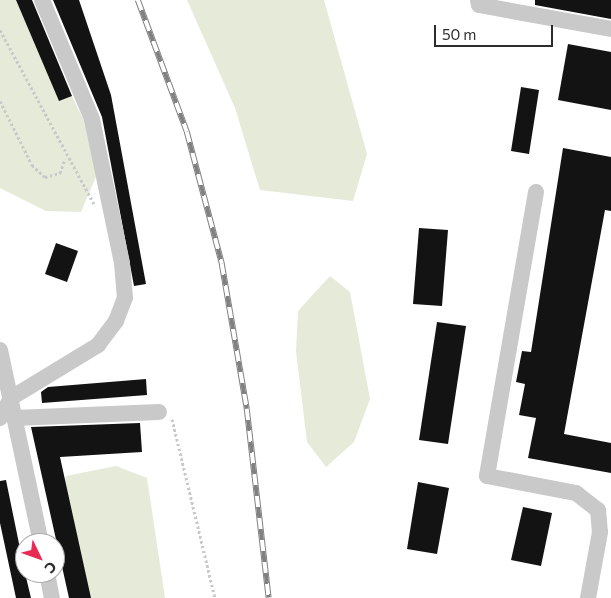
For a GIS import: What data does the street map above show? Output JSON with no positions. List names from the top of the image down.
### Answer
{
  "scale_bar": "50 m",
  "north": "bottom right"
}
